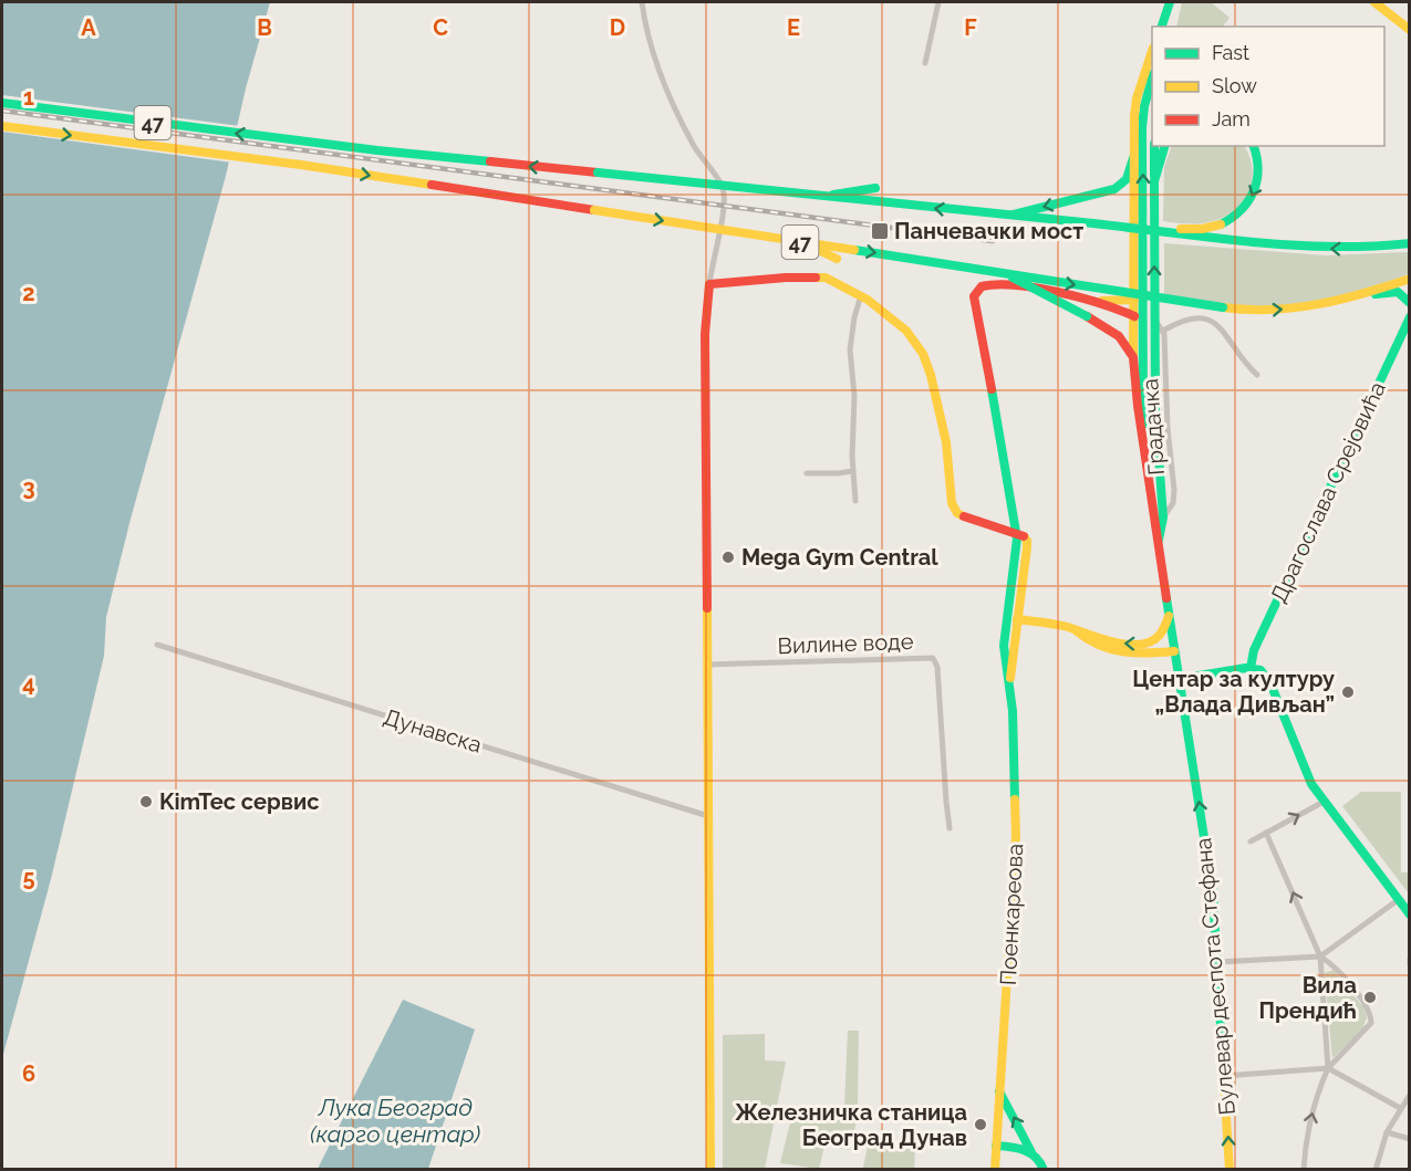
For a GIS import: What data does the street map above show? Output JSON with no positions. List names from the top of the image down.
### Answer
{
  "streets": {
    "main road": [
      "47",
      "Драгослава Срејовића",
      "Поенкареова",
      "Булевар деспота Стефана"
    ],
    "street": ["Градачка", "Вилине воде", "Дунавска"]
  },
  "water": ["Лука Београд (карго центар)"],
  "places": {
    "transit": ["Панчевачки мост"],
    "other": [
      "Mega Gym Central",
      "Центар за културу „Влада Дивљан”",
      "KimTec сервис",
      "Вила Прендић",
      "Железничка станица Београд Дунав"
    ]
  },
  "legend": ["Fast", "Slow", "Jam"],
  "grid": {
    "columns": [
      "A",
      "B",
      "C",
      "D",
      "E",
      "F"
    ],
    "rows": [
      "1",
      "2",
      "3",
      "4",
      "5",
      "6"
    ]
  }
}
